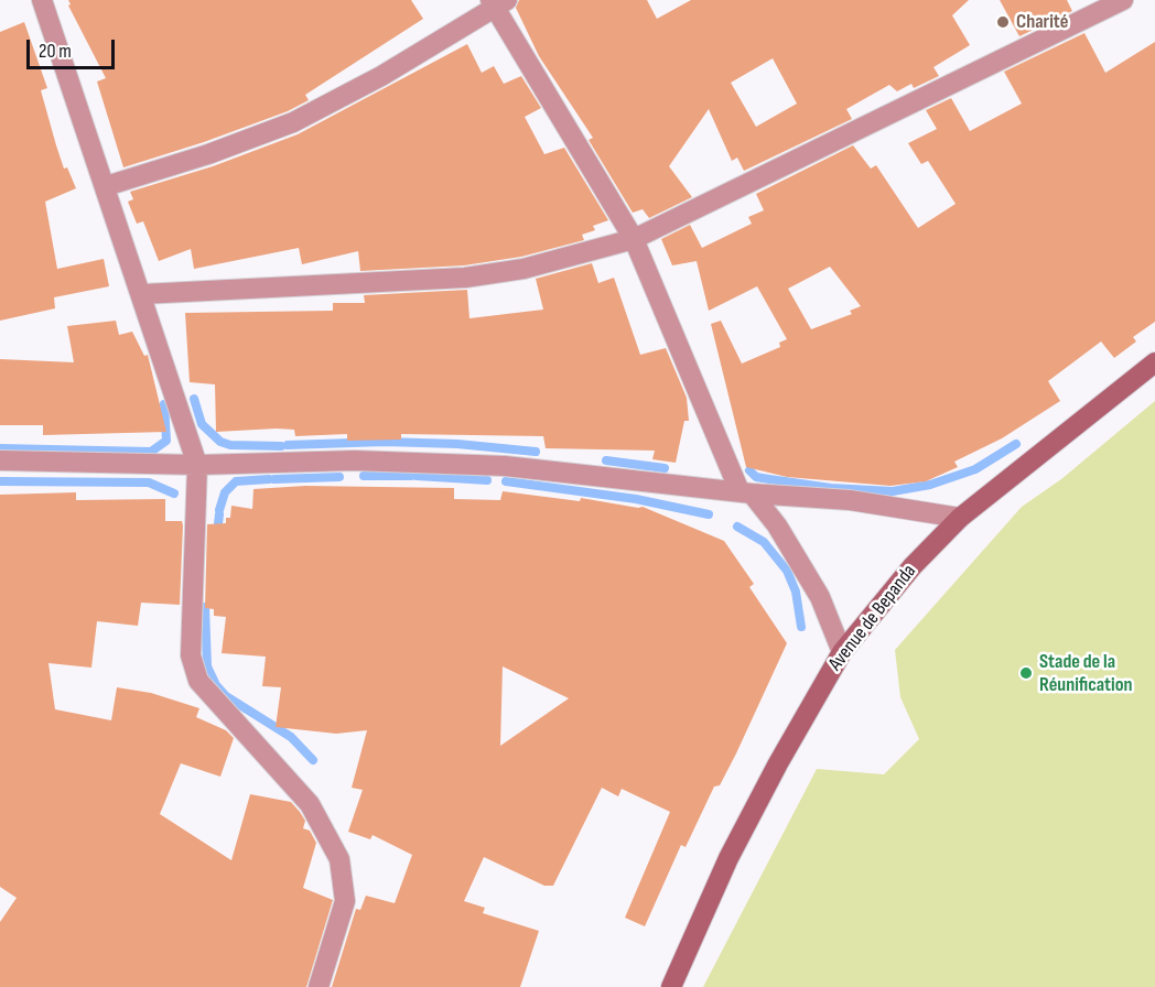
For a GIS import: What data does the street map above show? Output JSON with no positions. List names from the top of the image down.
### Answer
{
  "streets": {
    "main road": ["Avenue de Bepanda"]
  },
  "places": ["Charité", "Stade de la Réunification"],
  "scale_bar": "20 m"
}
